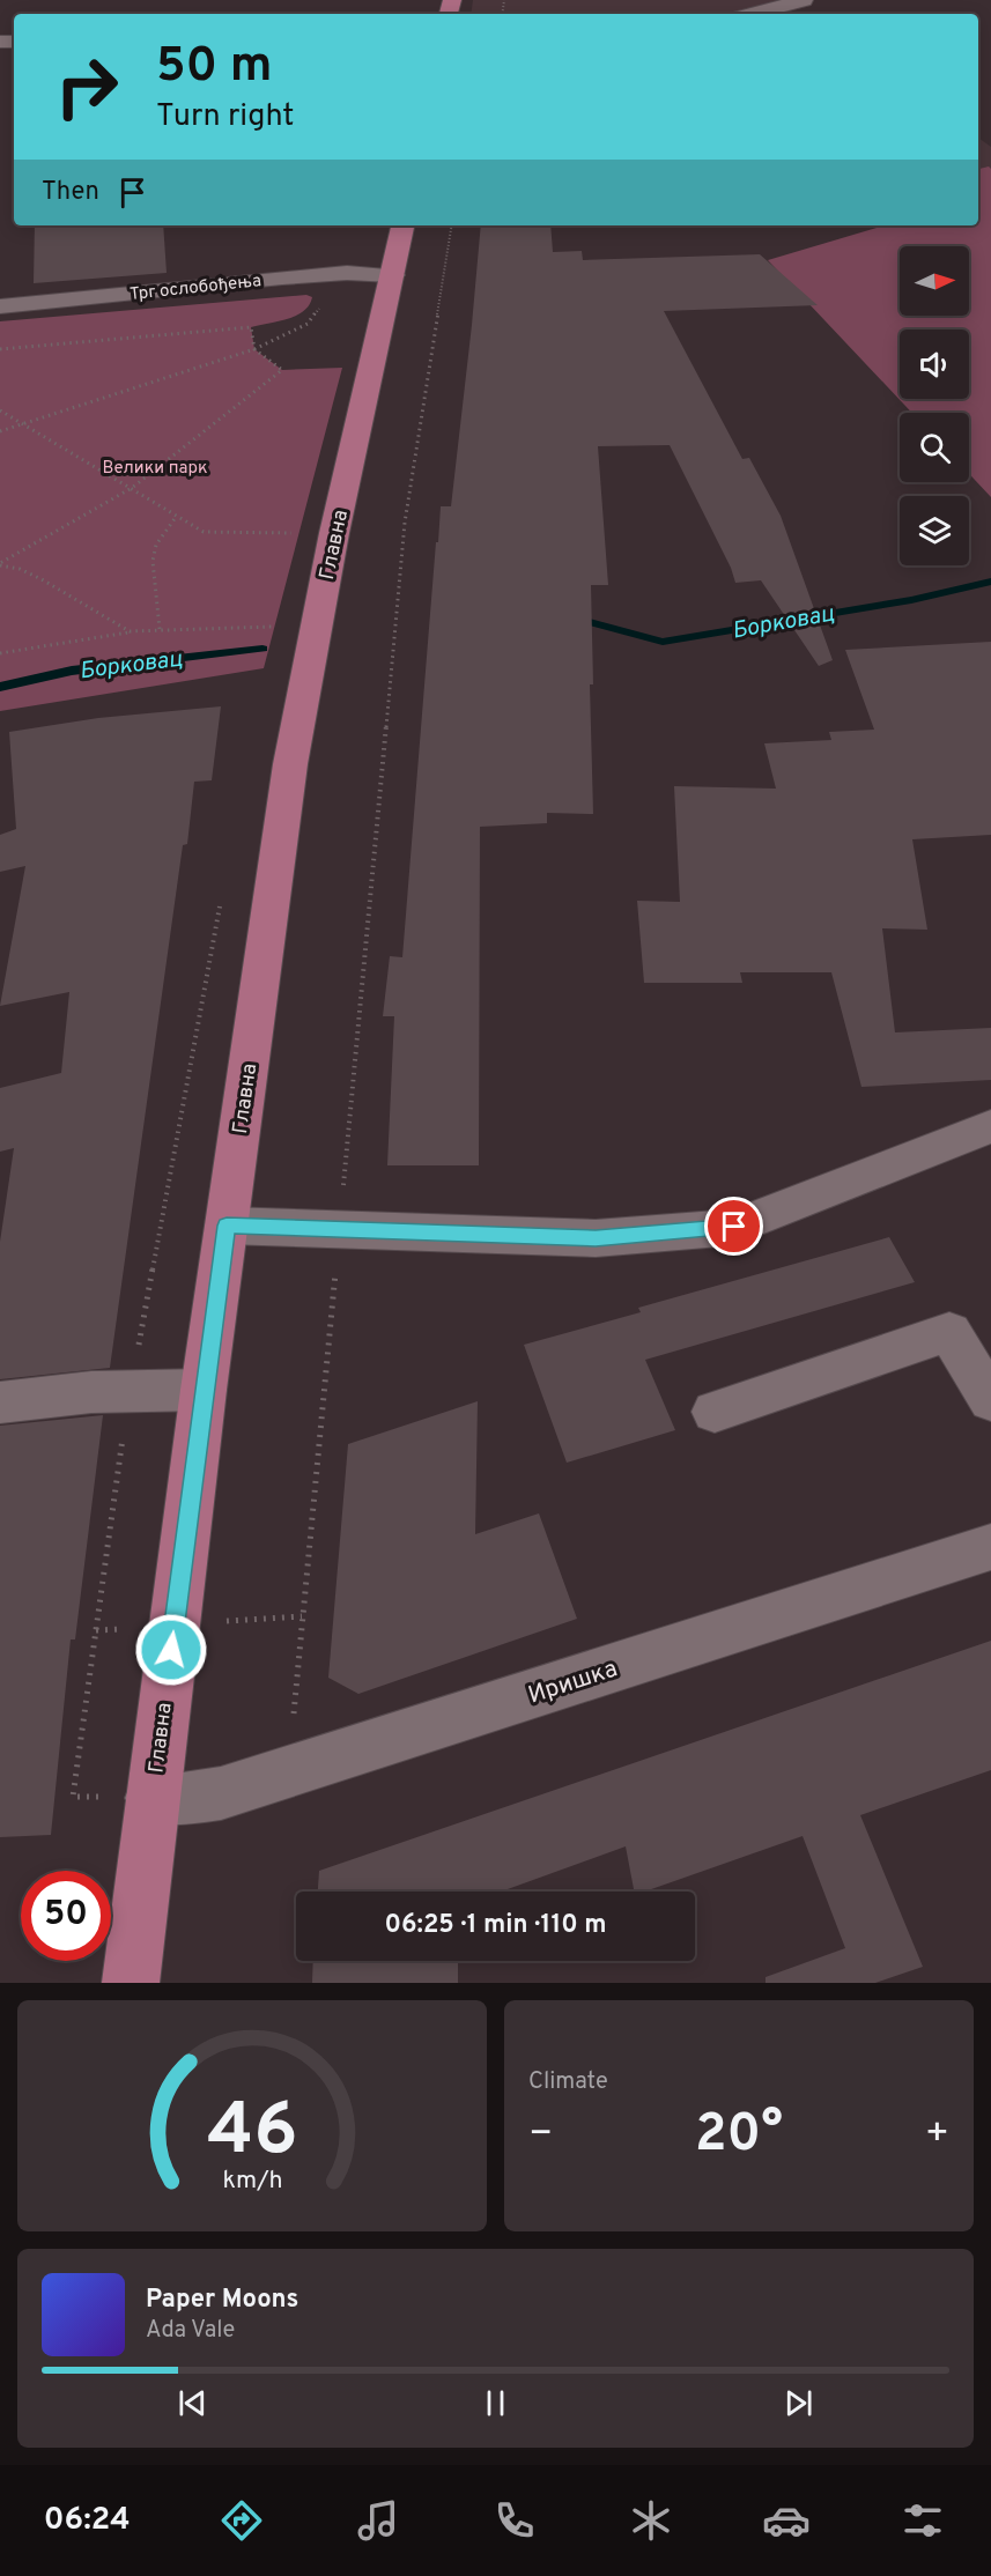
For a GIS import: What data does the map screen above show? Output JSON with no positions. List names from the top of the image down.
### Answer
{
  "streets": {
    "main road": ["Главна"],
    "street": ["Трг ослобођења", "Иришка"]
  },
  "crossings": [
    ["Трг ослобођења", "Главна"],
    ["Главна", "Иришка"]
  ],
  "water": ["Борковац"],
  "parks": ["Велики парк"],
  "north": "right",
  "page": {
    "turn": ["50 m", "Turn right"],
    "then": "Then",
    "limit": "50",
    "trip": "06:25 · 1 min · 110 m",
    "tile": "Climate",
    "heat": ["−", "20°", "+"],
    "song": ["Paper Moons", "Ada Vale"],
    "tabs": "06:24",
    "gauge": ["46", "km/h"]
  }
}
